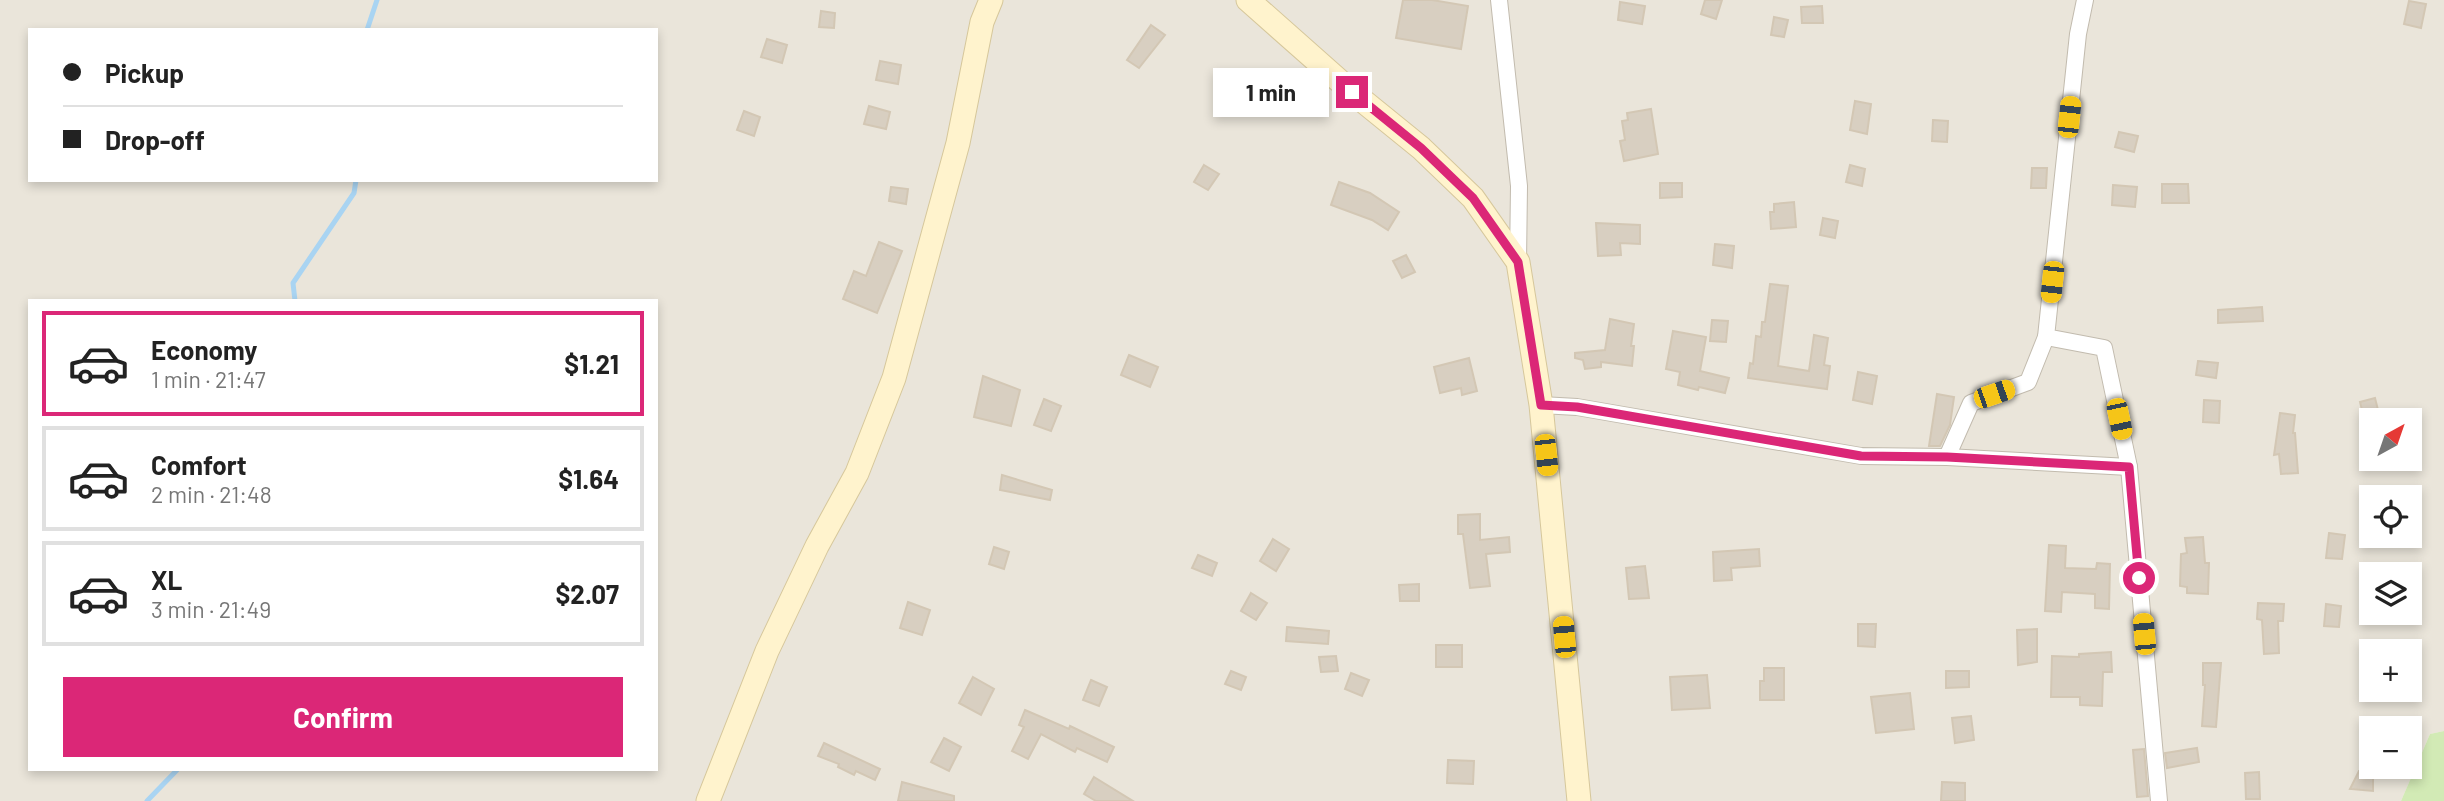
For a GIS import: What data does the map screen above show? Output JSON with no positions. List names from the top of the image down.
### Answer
{
  "north": "top right",
  "page": {
    "banner": ["Pickup", "Drop-off"],
    "bubble": "1 min",
    "list": [
      {
        "name": "Economy",
        "note": "1 min · 21:47",
        "value": "$1.21"
      },
      {
        "name": "Comfort",
        "note": "2 min · 21:48",
        "value": "$1.64"
      },
      {
        "name": "XL",
        "note": "3 min · 21:49",
        "value": "$2.07"
      }
    ],
    "map_buttons": ["+", "−"],
    "buttons": "Confirm"
  }
}
